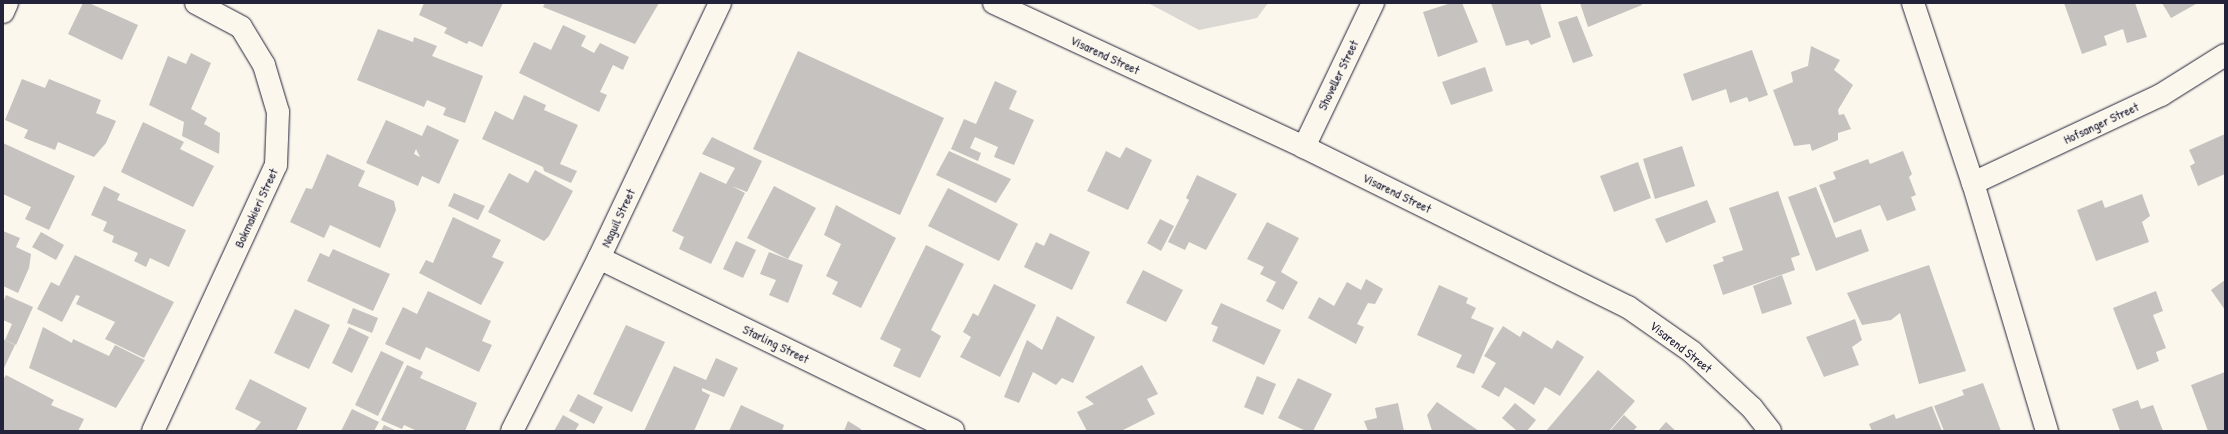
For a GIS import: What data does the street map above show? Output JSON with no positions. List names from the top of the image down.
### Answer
{
  "streets": {
    "street": [
      "Visarend Street",
      "Shoveller Street",
      "Hofsanger Street",
      "Bokmakieri Street",
      "Naguil Street",
      "Starling Street"
    ]
  },
  "crossings": [
    ["Visarend Street", "Shoveller Street"],
    ["Naguil Street", "Starling Street"]
  ]
}
